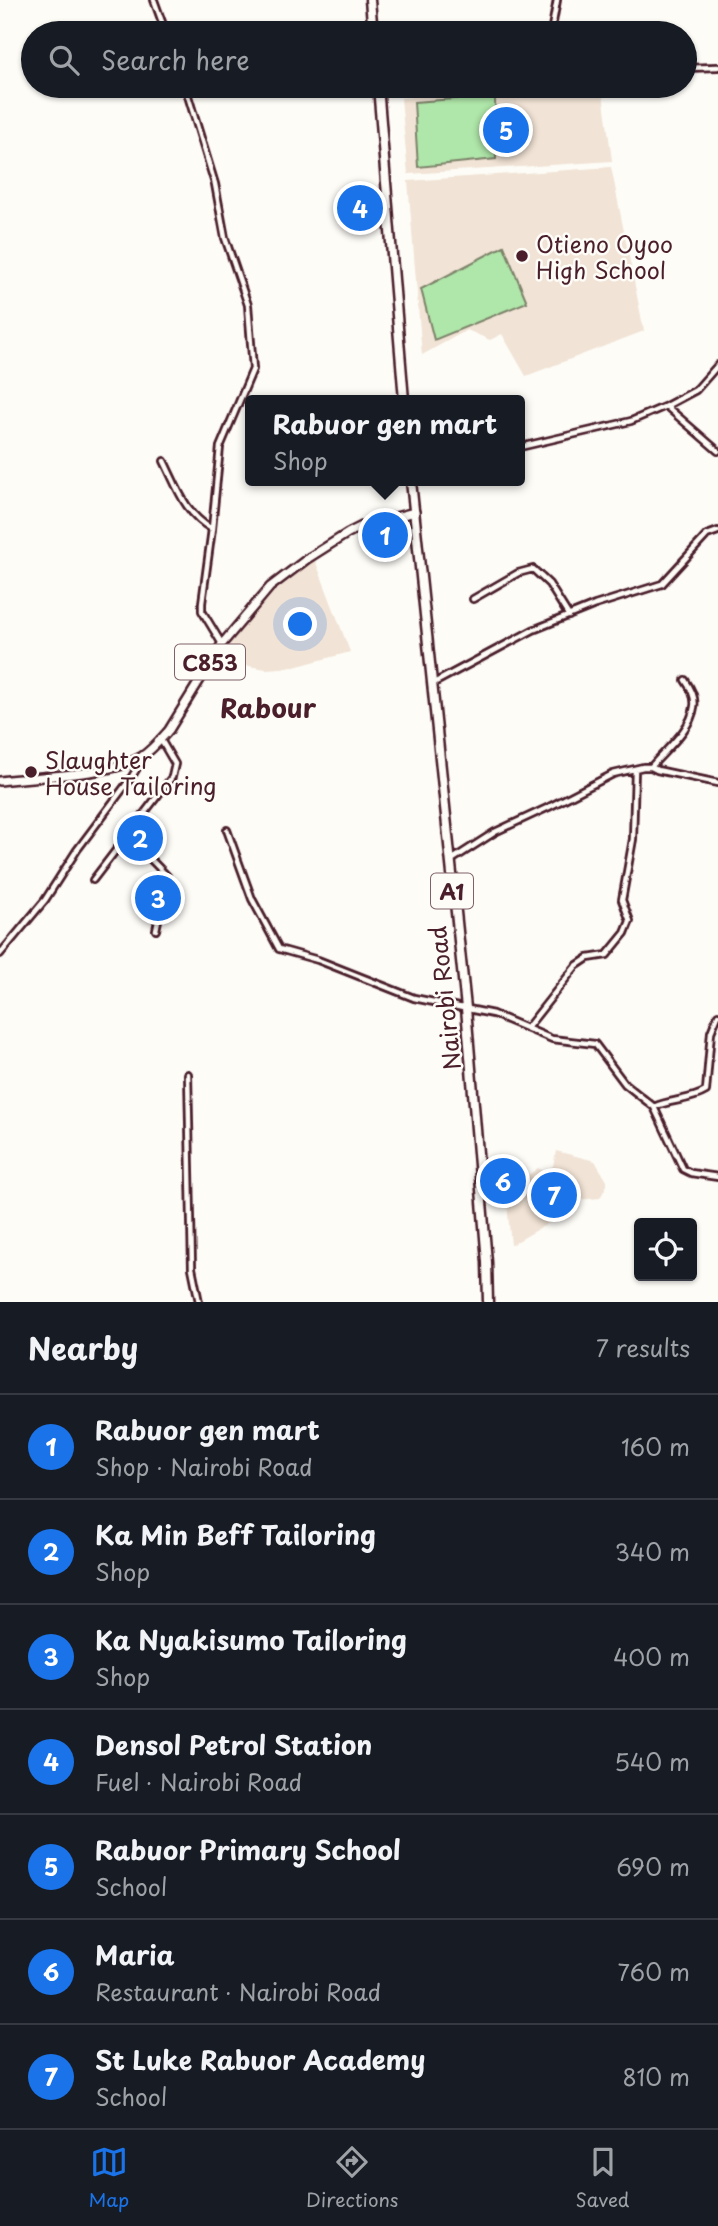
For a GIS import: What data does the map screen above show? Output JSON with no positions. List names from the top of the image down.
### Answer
{
  "streets": {
    "highway": ["A1", "Nairobi Road"],
    "main road": ["C853"]
  },
  "crossings": [
    ["C853", "Nairobi Road"]
  ],
  "districts": ["Rabour"],
  "places": ["Otieno Oyoo High School", "Slaughter House Tailoring"],
  "page": {
    "search": "Search here",
    "pins": [
      "5",
      "4",
      "1",
      "2",
      "3",
      "6",
      "7"
    ],
    "popup": ["Rabuor gen mart", "Shop"],
    "heading": ["Nearby", "7 results"],
    "list": [
      {
        "mark": "1",
        "name": "Rabuor gen mart",
        "note": "Shop · Nairobi Road",
        "value": "160 m"
      },
      {
        "mark": "2",
        "name": "Ka Min Beff Tailoring",
        "note": "Shop",
        "value": "340 m"
      },
      {
        "mark": "3",
        "name": "Ka Nyakisumo Tailoring",
        "note": "Shop",
        "value": "400 m"
      },
      {
        "mark": "4",
        "name": "Densol Petrol Station",
        "note": "Fuel · Nairobi Road",
        "value": "540 m"
      },
      {
        "mark": "5",
        "name": "Rabuor Primary School",
        "note": "School",
        "value": "690 m"
      },
      {
        "mark": "6",
        "name": "Maria",
        "note": "Restaurant · Nairobi Road",
        "value": "760 m"
      },
      {
        "mark": "7",
        "name": "St Luke Rabuor Academy",
        "note": "School",
        "value": "810 m"
      }
    ],
    "nav": ["Map", "Directions", "Saved"]
  }
}
